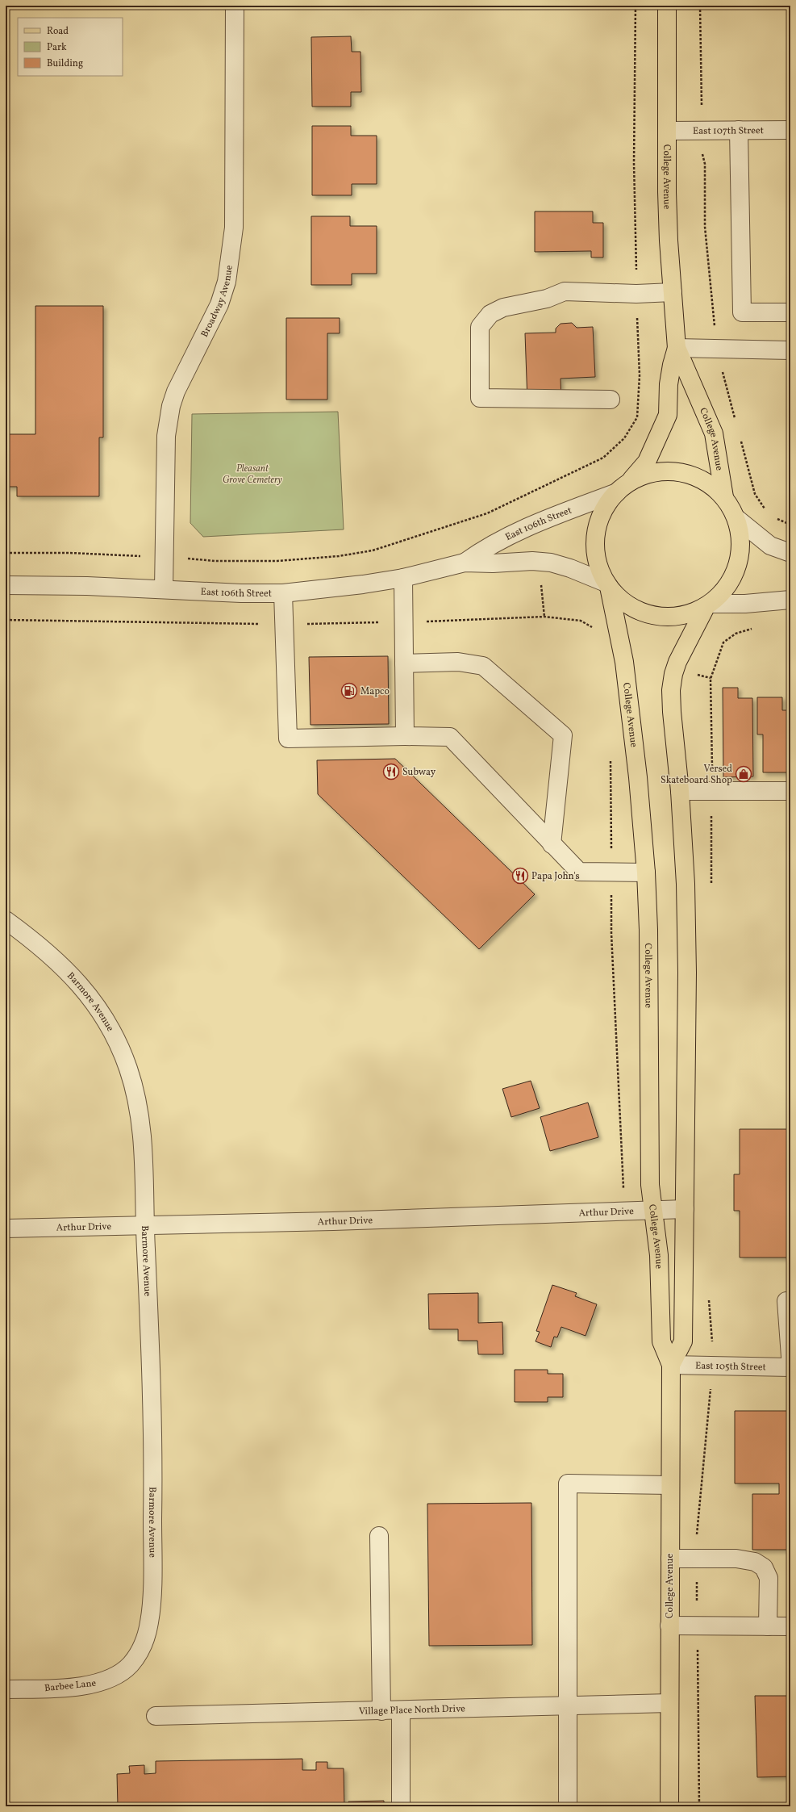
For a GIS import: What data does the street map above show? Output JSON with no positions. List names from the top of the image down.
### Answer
{
  "streets": {
    "main road": ["College Avenue"],
    "street": [
      "East 107th Street",
      "Broadway Avenue",
      "East 106th Street",
      "Barmore Avenue",
      "Arthur Drive",
      "East 105th Street",
      "Barbee Lane",
      "Village Place North Drive"
    ]
  },
  "crossings": [
    ["East 107th Street", "College Avenue"],
    ["College Avenue", "East 106th Street"],
    ["College Avenue", "Arthur Drive"],
    ["College Avenue", "East 105th Street"],
    ["College Avenue", "Village Place North Drive"],
    ["Broadway Avenue", "East 106th Street"],
    ["Barmore Avenue", "Arthur Drive"],
    ["Barmore Avenue", "Barbee Lane"]
  ],
  "parks": ["Pleasant Grove Cemetery"],
  "places": {
    "fuel station": ["Mapco"],
    "restaurant": ["Subway", "Papa John's"],
    "shop": ["Versed Skateboard Shop"]
  },
  "legend": ["Road", "Park", "Building"]
}
